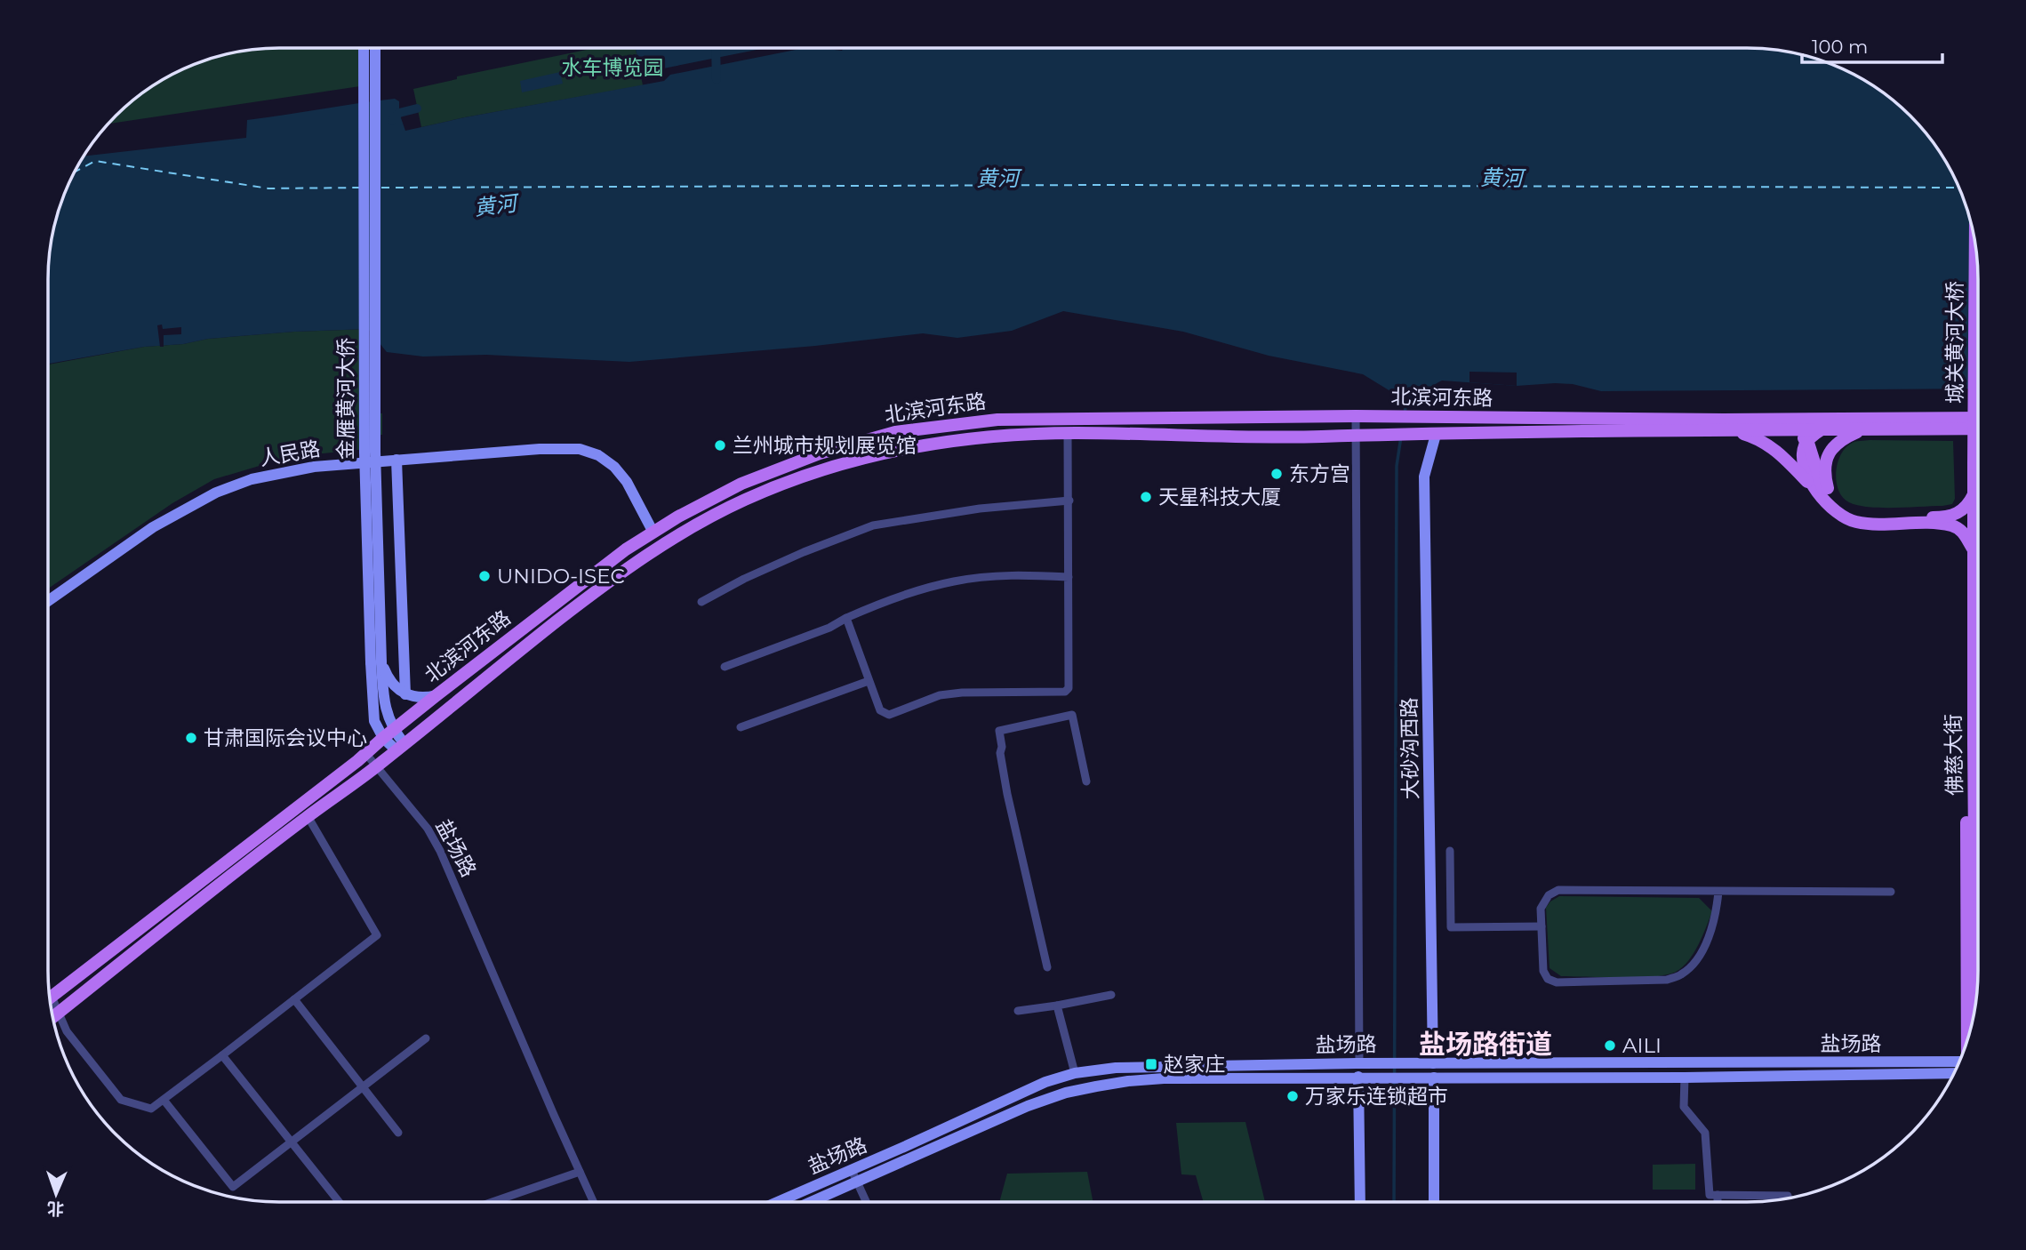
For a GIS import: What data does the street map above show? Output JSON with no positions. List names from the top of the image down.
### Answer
{
  "streets": {
    "main road": [
      "城关黄河大桥",
      "北滨河东路",
      "金雁黄河大侨",
      "人民路",
      "大砂沟西路",
      "佛慈大街",
      "盐场路"
    ]
  },
  "crossings": [
    ["北滨河东路", "人民路"],
    ["北滨河东路", "大砂沟西路"],
    ["北滨河东路", "盐场路"],
    ["大砂沟西路", "盐场路"]
  ],
  "districts": ["盐场路街道"],
  "water": ["黄河"],
  "parks": ["水车博览园"],
  "places": {
    "other": [
      "兰州城市规划展览馆",
      "东方宫",
      "天星科技大厦",
      "UNIDO-ISEC",
      "甘肃国际会议中心",
      "AILI",
      "万家乐连锁超市"
    ],
    "transit": ["赵家庄"]
  },
  "scale_bar": "100 m",
  "north": "bottom"
}
